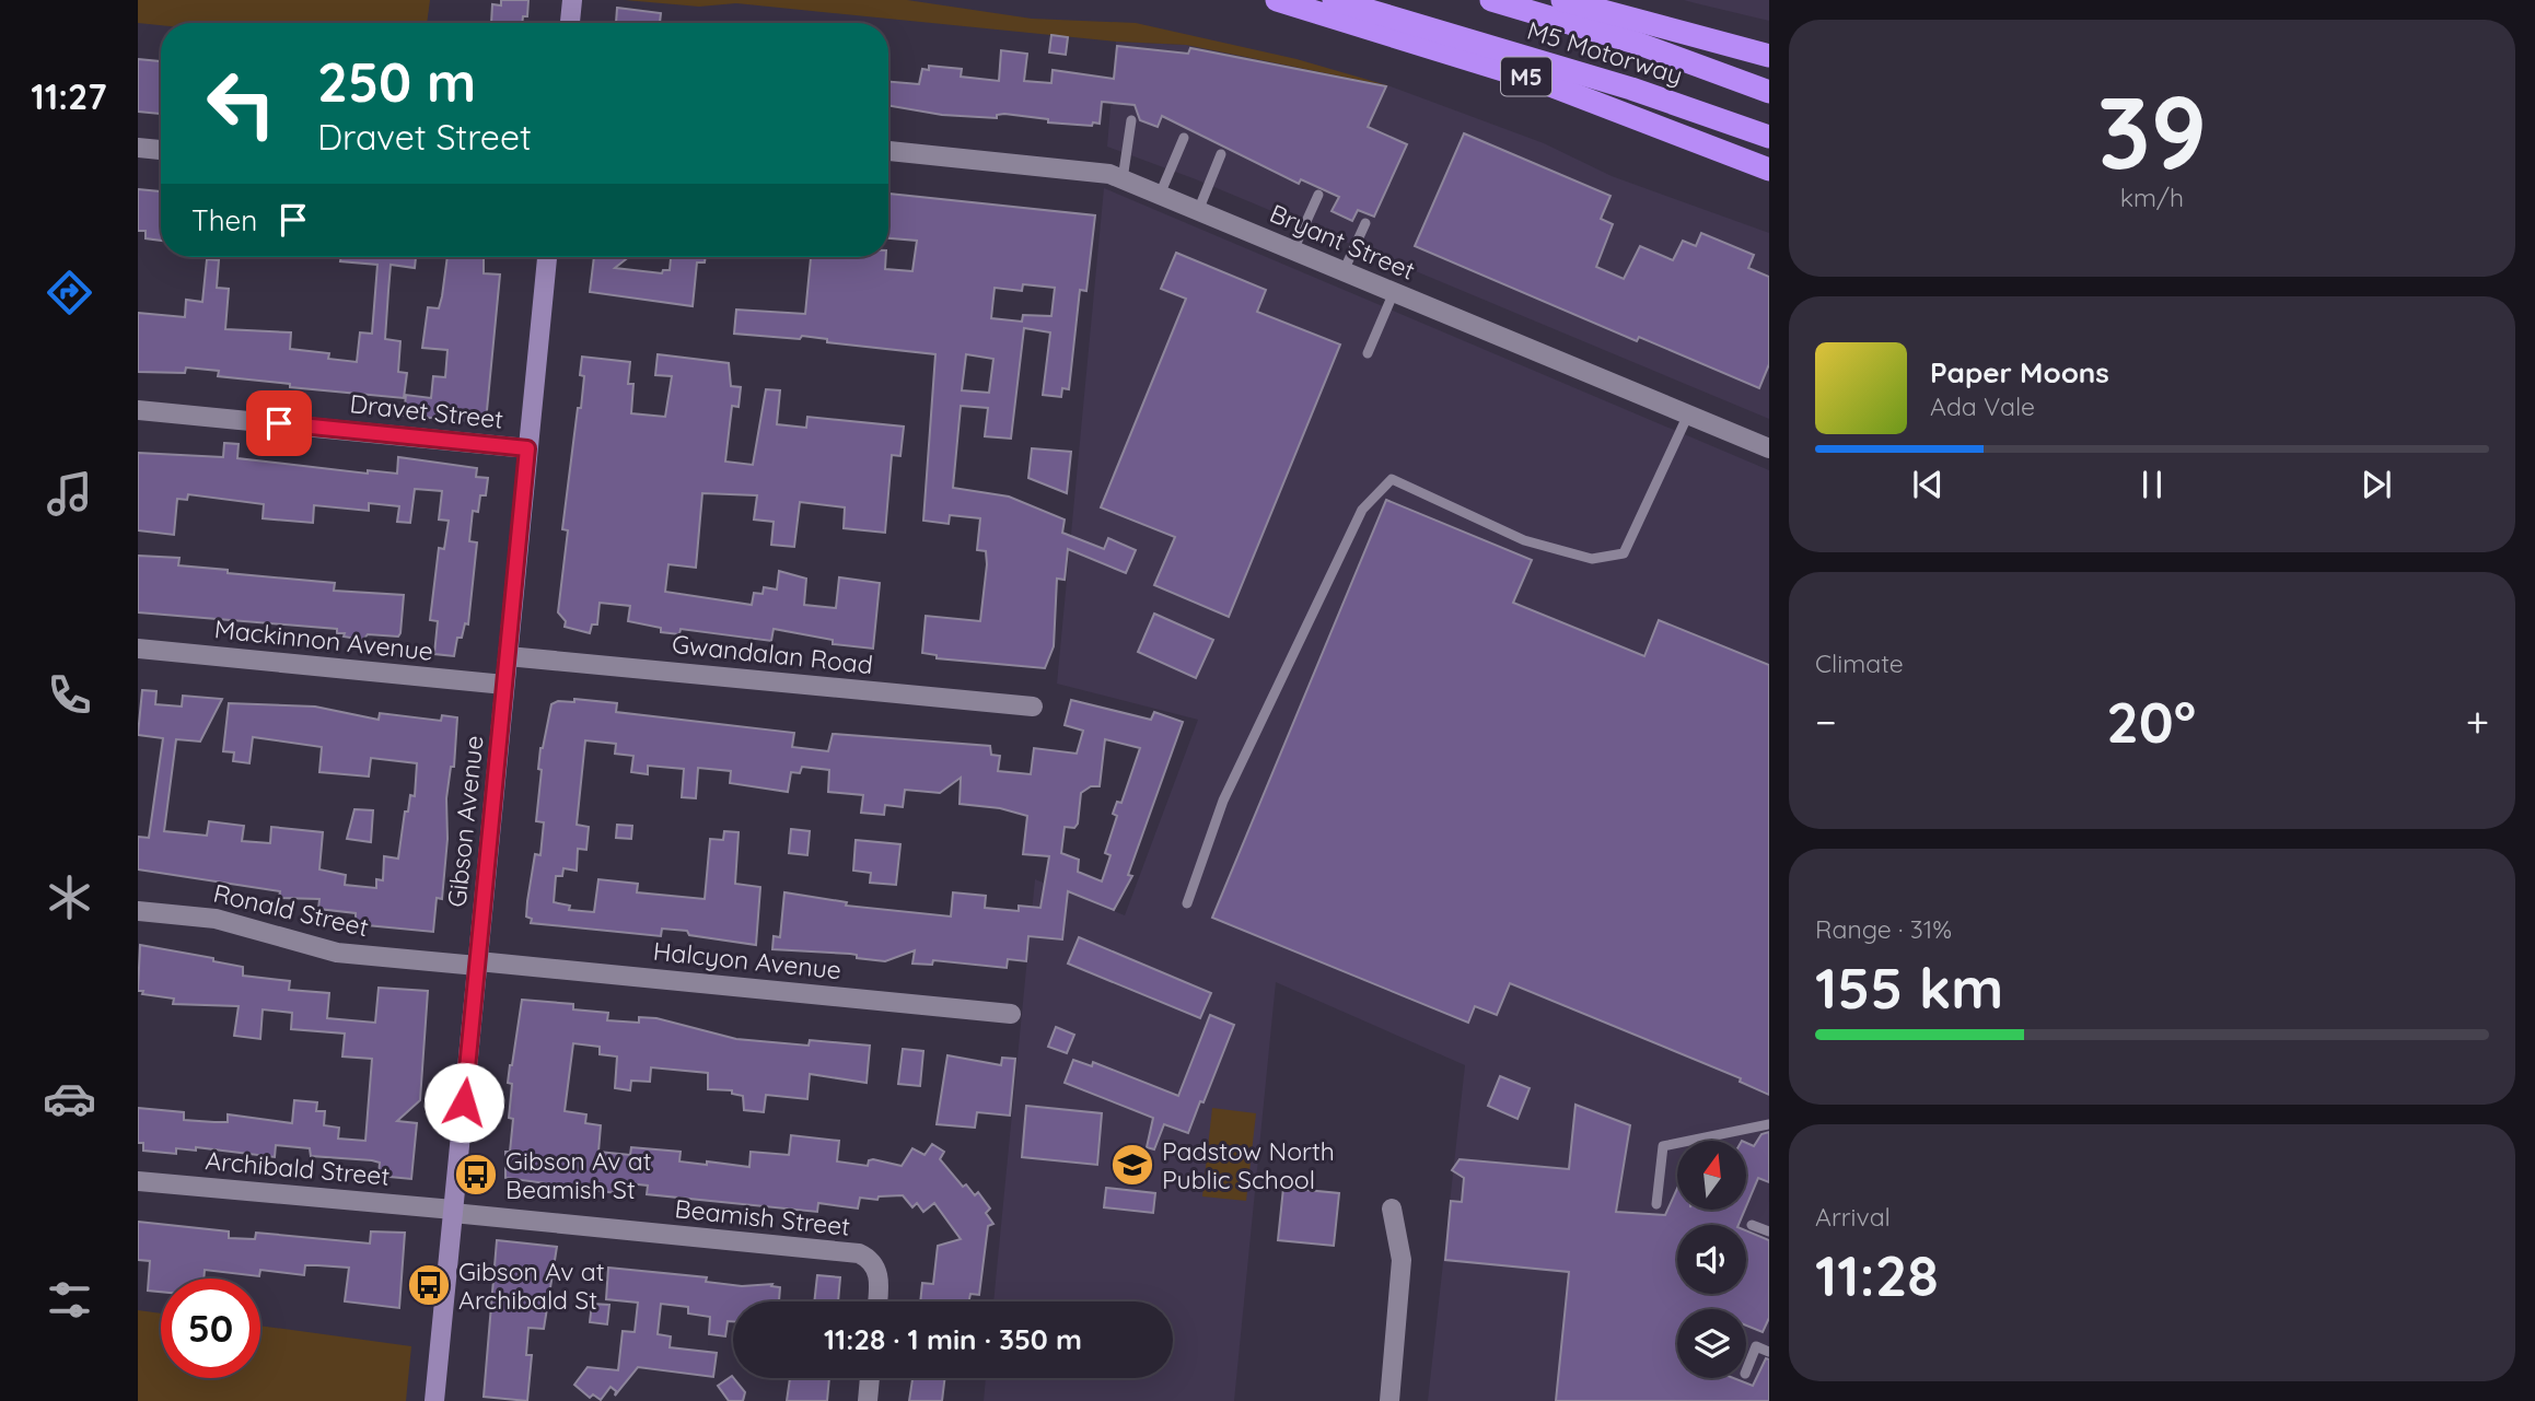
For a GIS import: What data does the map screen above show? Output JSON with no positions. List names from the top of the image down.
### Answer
{
  "streets": {
    "highway": ["M5 Motorway", "M5"],
    "main road": ["Gibson Avenue"],
    "street": [
      "Bryant Street",
      "Dravet Street",
      "Mackinnon Avenue",
      "Gwandalan Road",
      "Ronald Street",
      "Halcyon Avenue",
      "Archibald Street",
      "Beamish Street"
    ]
  },
  "crossings": [
    ["Dravet Street", "Gibson Avenue"],
    ["Mackinnon Avenue", "Gibson Avenue"],
    ["Gwandalan Road", "Gibson Avenue"],
    ["Gibson Avenue", "Ronald Street"],
    ["Gibson Avenue", "Halcyon Avenue"],
    ["Gibson Avenue", "Archibald Street"],
    ["Gibson Avenue", "Beamish Street"],
    ["Ronald Street", "Halcyon Avenue"],
    ["Archibald Street", "Beamish Street"]
  ],
  "places": {
    "school or university": ["Padstow North Public School"],
    "bus stop": ["Gibson Av at Beamish St", "Gibson Av at Archibald St"]
  },
  "north": "top",
  "page": {
    "tabs": "11:27",
    "tile": [
      ["39", "km/h"],
      "Climate",
      ["Range · 31%", "155 km"],
      ["Arrival", "11:28"]
    ],
    "turn": ["250 m", "Dravet Street"],
    "then": "Then",
    "song": ["Paper Moons", "Ada Vale"],
    "heat": ["−", "20°", "+"],
    "limit": "50",
    "trip": "11:28 · 1 min · 350 m"
  }
}
